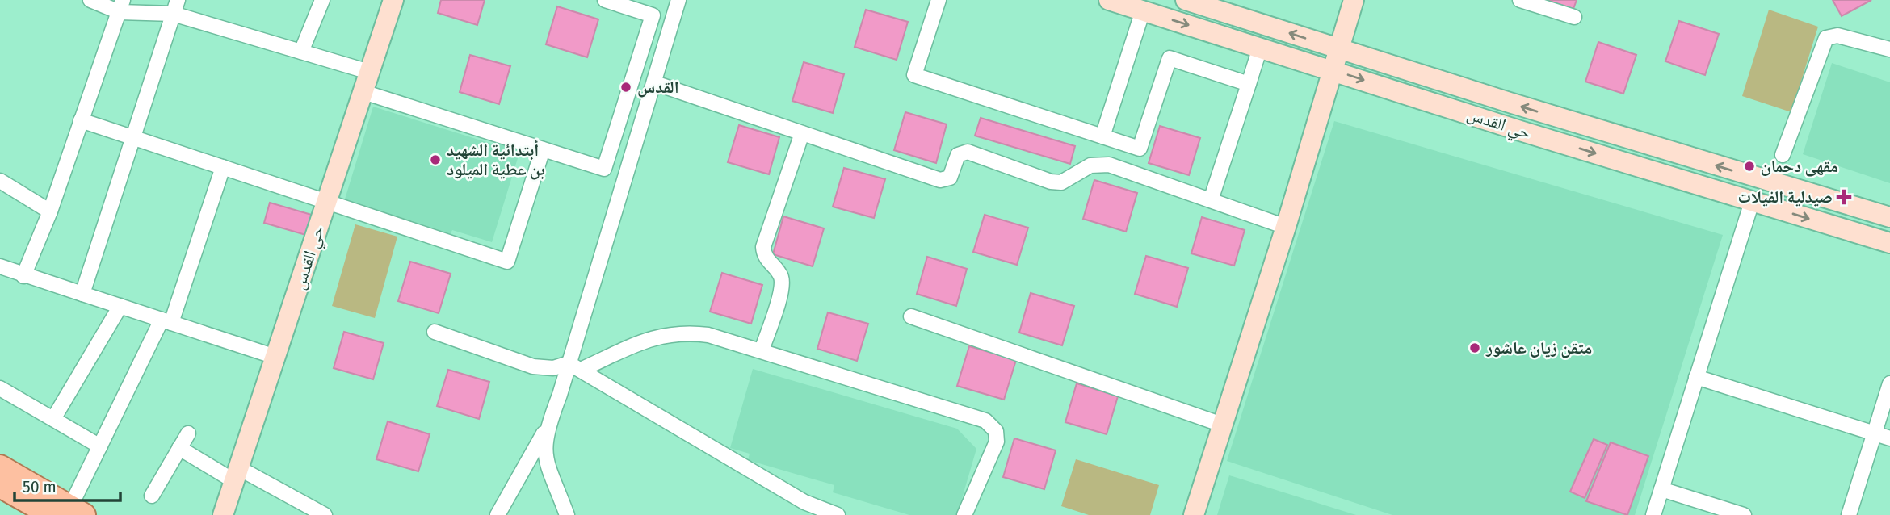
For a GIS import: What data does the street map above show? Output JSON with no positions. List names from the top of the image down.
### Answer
{
  "streets": {
    "street": ["حي القدس"]
  },
  "places": {
    "other": [
      "القدس",
      "أبتدائية الشهيد بن عطية الميلود",
      "مقهى دحمان",
      "متقن زيان عاشور"
    ],
    "health": ["صيدلية الفيلات"]
  },
  "scale_bar": "50 m"
}
